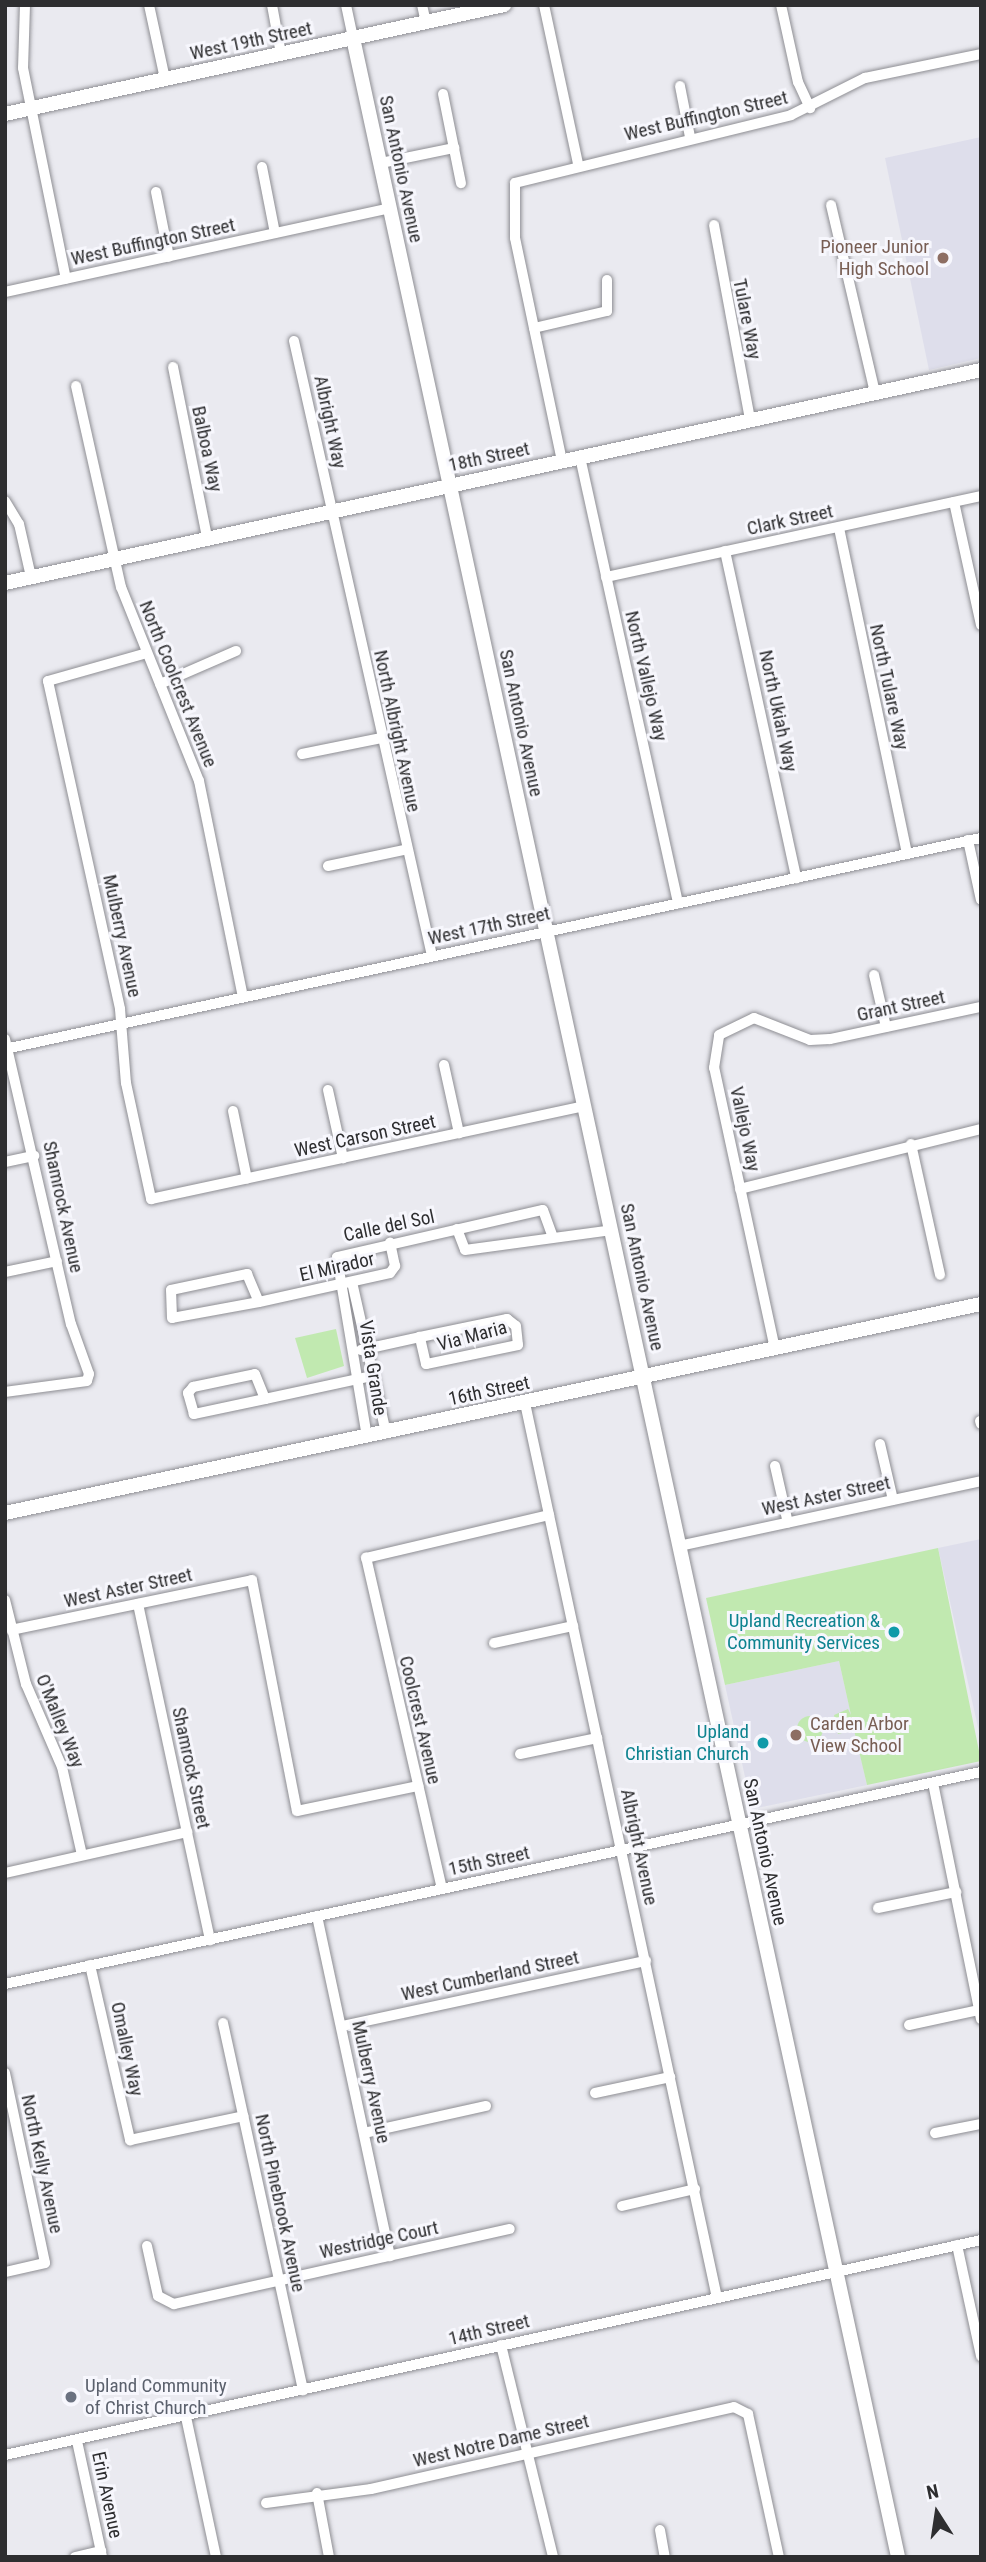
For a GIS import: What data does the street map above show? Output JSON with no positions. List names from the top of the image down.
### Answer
{
  "streets": {
    "main road": [
      "West 19th Street",
      "San Antonio Avenue",
      "18th Street",
      "16th Street"
    ],
    "street": [
      "West Buffington Street",
      "Tulare Way",
      "Albright Way",
      "Balboa Way",
      "Clark Street",
      "North Vallejo Way",
      "North Coolcrest Avenue",
      "North Tulare Way",
      "North Ukiah Way",
      "North Albright Avenue",
      "West 17th Street",
      "Mulberry Avenue",
      "Grant Street",
      "Vallejo Way",
      "West Carson Street",
      "Shamrock Avenue",
      "Calle del Sol",
      "El Mirador",
      "Via Maria",
      "Vista Grande",
      "West Aster Street",
      "Coolcrest Avenue",
      "O'Malley Way",
      "Shamrock Street",
      "Albright Avenue",
      "15th Street",
      "West Cumberland Street",
      "Omalley Way",
      "North Kelly Avenue",
      "North Pinebrook Avenue",
      "Westridge Court",
      "14th Street",
      "West Notre Dame Street",
      "Erin Avenue"
    ]
  },
  "crossings": [
    ["West 19th Street", "San Antonio Avenue"],
    ["West Buffington Street", "San Antonio Avenue"],
    ["San Antonio Avenue", "18th Street"],
    ["San Antonio Avenue", "West 17th Street"],
    ["San Antonio Avenue", "West Carson Street"],
    ["San Antonio Avenue", "Calle del Sol"],
    ["San Antonio Avenue", "16th Street"],
    ["San Antonio Avenue", "West Aster Street"],
    ["San Antonio Avenue", "15th Street"],
    ["San Antonio Avenue", "14th Street"],
    ["Tulare Way", "18th Street"],
    ["Albright Way", "18th Street"],
    ["Albright Way", "North Albright Avenue"],
    ["Balboa Way", "18th Street"],
    ["18th Street", "North Vallejo Way"],
    ["18th Street", "North Coolcrest Avenue"],
    ["18th Street", "North Albright Avenue"],
    ["Clark Street", "North Vallejo Way"],
    ["Clark Street", "North Tulare Way"],
    ["Clark Street", "North Ukiah Way"],
    ["North Vallejo Way", "West 17th Street"],
    ["North Coolcrest Avenue", "West 17th Street"],
    ["North Coolcrest Avenue", "Mulberry Avenue"],
    ["North Tulare Way", "West 17th Street"],
    ["North Ukiah Way", "West 17th Street"],
    ["North Albright Avenue", "West 17th Street"],
    ["West 17th Street", "Mulberry Avenue"],
    ["West 17th Street", "Shamrock Avenue"],
    ["Mulberry Avenue", "West Carson Street"],
    ["Mulberry Avenue", "15th Street"],
    ["Mulberry Avenue", "West Cumberland Street"],
    ["Mulberry Avenue", "Westridge Court"],
    ["Grant Street", "Vallejo Way"],
    ["Vallejo Way", "16th Street"],
    ["Calle del Sol", "El Mirador"],
    ["Calle del Sol", "Vista Grande"],
    ["El Mirador", "Vista Grande"],
    ["Via Maria", "Vista Grande"],
    ["Vista Grande", "16th Street"],
    ["16th Street", "Albright Avenue"],
    ["West Aster Street", "Coolcrest Avenue"],
    ["West Aster Street", "O'Malley Way"],
    ["West Aster Street", "Shamrock Street"],
    ["Coolcrest Avenue", "Albright Avenue"],
    ["Coolcrest Avenue", "15th Street"],
    ["Shamrock Street", "15th Street"],
    ["Albright Avenue", "15th Street"],
    ["Albright Avenue", "West Cumberland Street"],
    ["Albright Avenue", "14th Street"],
    ["15th Street", "Omalley Way"],
    ["Omalley Way", "North Pinebrook Avenue"],
    ["North Pinebrook Avenue", "Westridge Court"],
    ["North Pinebrook Avenue", "14th Street"],
    ["14th Street", "Erin Avenue"]
  ],
  "places": [
    "Pioneer Junior High School",
    "Upland Recreation & Community Services",
    "Carden Arbor View School",
    "Upland Christian Church",
    "Upland Community of Christ Church"
  ],
  "north": "top"
}
